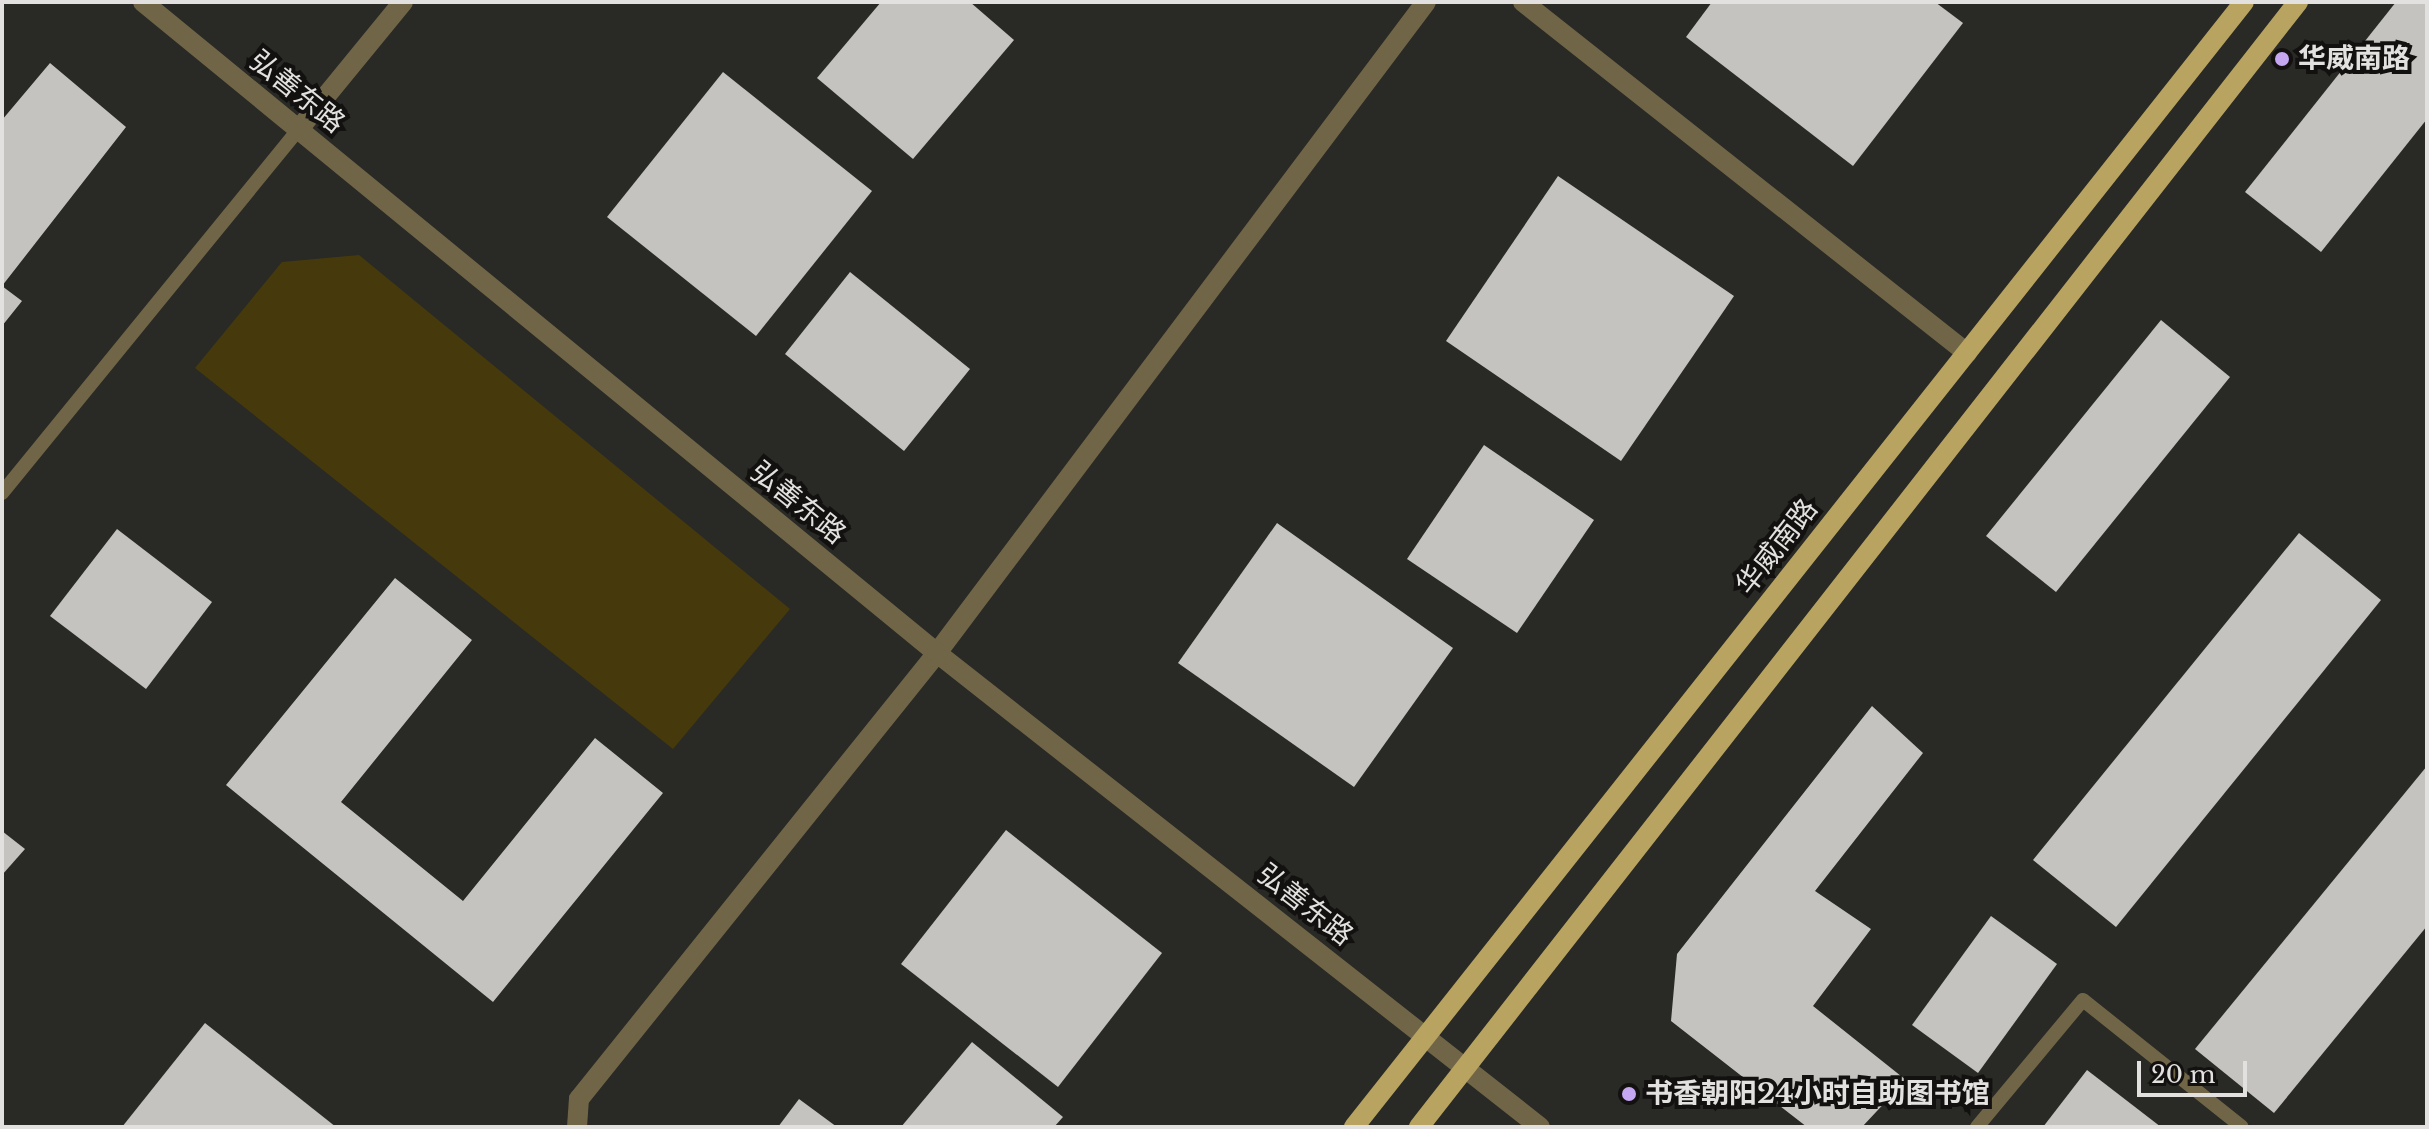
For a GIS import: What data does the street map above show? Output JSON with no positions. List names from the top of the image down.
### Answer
{
  "streets": {
    "main road": ["华威南路"],
    "street": ["弘善东路"]
  },
  "crossings": [
    ["弘善东路", "华威南路"]
  ],
  "places": ["华威南路", "书香朝阳24小时自助图书馆"],
  "scale_bar": "20 m"
}
